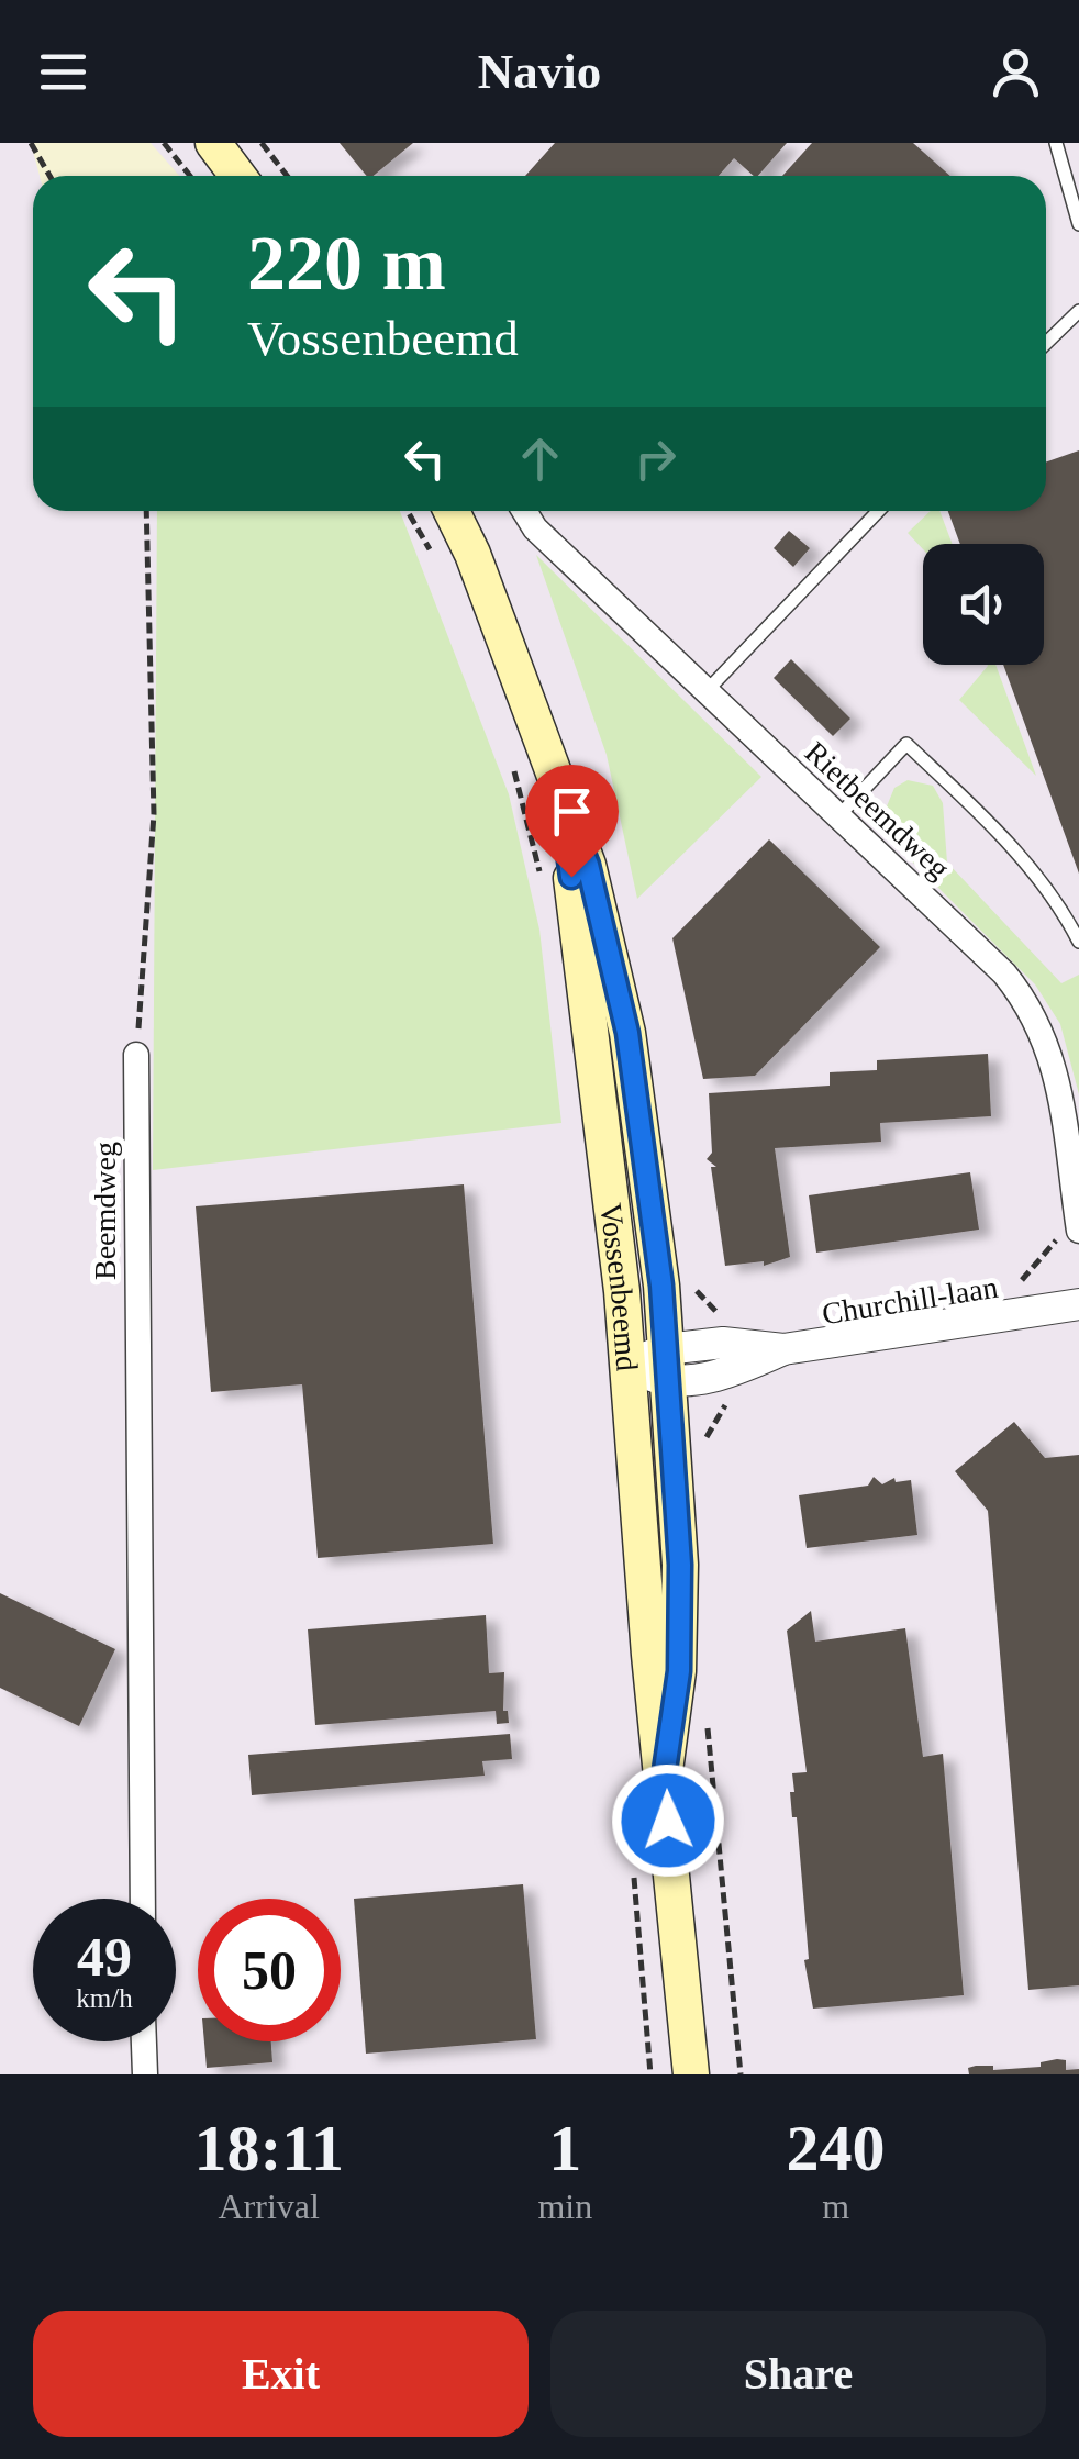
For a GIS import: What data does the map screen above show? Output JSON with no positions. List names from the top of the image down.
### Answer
{
  "streets": {
    "main road": ["Vossenbeemd"],
    "street": ["Rietbeemdweg", "Beemdweg", "Churchill-laan"]
  },
  "crossings": [
    ["Rietbeemdweg", "Churchill-laan"],
    ["Vossenbeemd", "Churchill-laan"]
  ],
  "page": {
    "header": "Navio",
    "turn": ["220 m", "Vossenbeemd"],
    "speed": "49 km/h",
    "limit": "50",
    "eta": [
      "18:11",
      "Arrival",
      "1",
      "min",
      "240",
      "m"
    ],
    "buttons": ["Exit", "Share"]
  }
}
